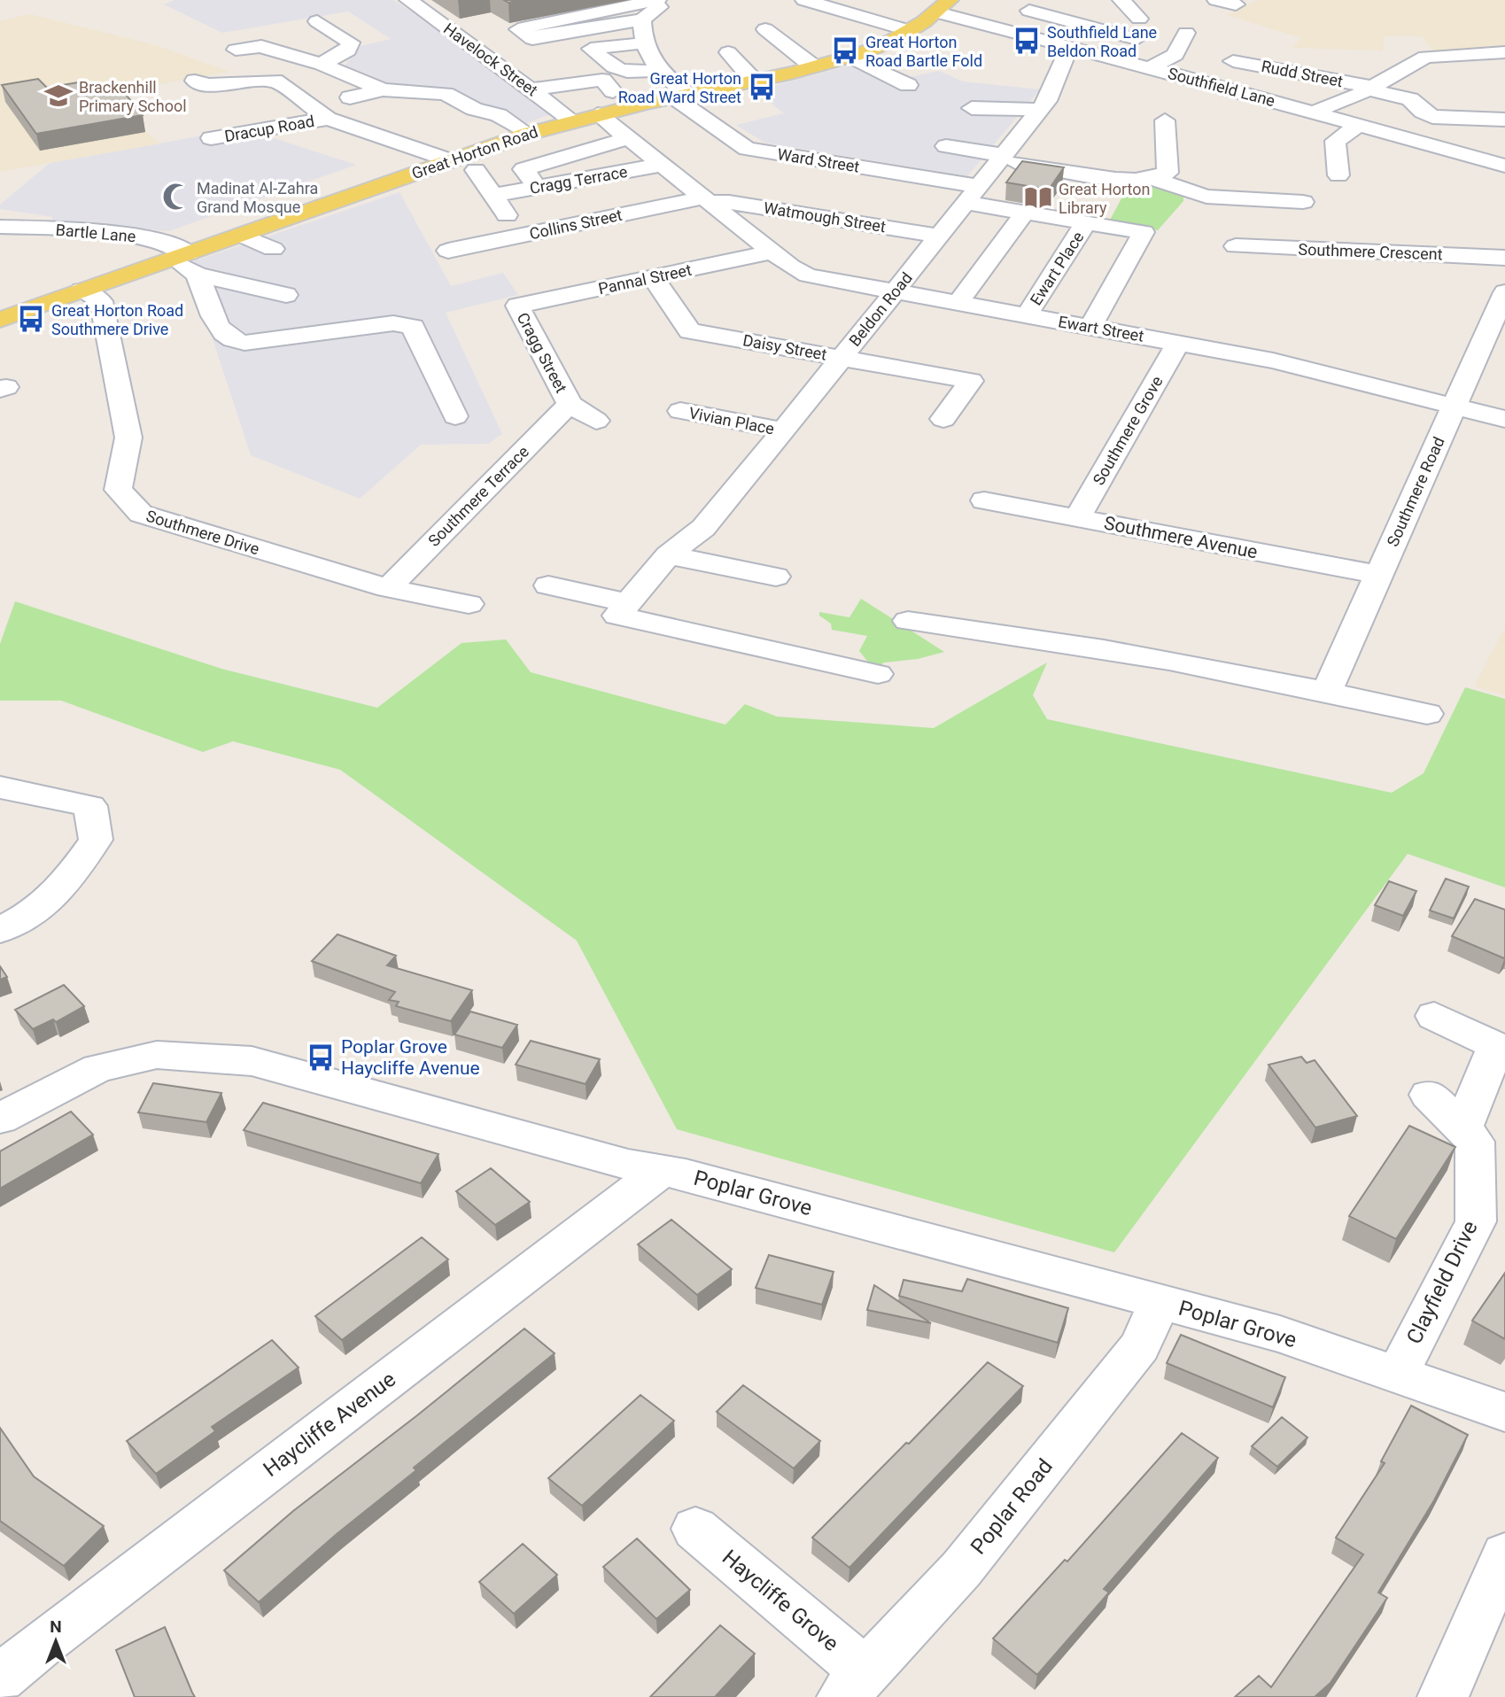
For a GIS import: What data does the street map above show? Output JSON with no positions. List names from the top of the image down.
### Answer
{
  "streets": {
    "main road": ["Great Horton Road"],
    "street": [
      "Havelock Street",
      "Rudd Street",
      "Southfield Lane",
      "Dracup Road",
      "Ward Street",
      "Cragg Terrace",
      "Watmough Street",
      "Collins Street",
      "Bartle Lane",
      "Southmere Crescent",
      "Ewart Place",
      "Pannal Street",
      "Beldon Road",
      "Ewart Street",
      "Daisy Street",
      "Cragg Street",
      "Vivian Place",
      "Southmere Grove",
      "Southmere Road",
      "Southmere Terrace",
      "Southmere Drive",
      "Southmere Avenue",
      "Poplar Grove",
      "Clayfield Drive",
      "Haycliffe Avenue",
      "Poplar Road",
      "Haycliffe Grove"
    ]
  },
  "crossings": [
    ["Havelock Street", "Great Horton Road"],
    ["Southfield Lane", "Great Horton Road"],
    ["Southfield Lane", "Beldon Road"],
    ["Dracup Road", "Great Horton Road"],
    ["Great Horton Road", "Ward Street"],
    ["Great Horton Road", "Bartle Lane"],
    ["Great Horton Road", "Ewart Street"],
    ["Great Horton Road", "Southmere Drive"],
    ["Ward Street", "Ewart Place"],
    ["Ward Street", "Beldon Road"],
    ["Ward Street", "Ewart Street"],
    ["Cragg Terrace", "Ewart Street"],
    ["Watmough Street", "Collins Street"],
    ["Watmough Street", "Beldon Road"],
    ["Watmough Street", "Ewart Street"],
    ["Collins Street", "Ewart Street"],
    ["Ewart Place", "Ewart Street"],
    ["Pannal Street", "Ewart Street"],
    ["Pannal Street", "Daisy Street"],
    ["Pannal Street", "Cragg Street"],
    ["Beldon Road", "Ewart Street"],
    ["Beldon Road", "Daisy Street"],
    ["Beldon Road", "Vivian Place"],
    ["Ewart Street", "Southmere Grove"],
    ["Ewart Street", "Southmere Road"],
    ["Cragg Street", "Southmere Terrace"],
    ["Southmere Grove", "Southmere Avenue"],
    ["Southmere Road", "Southmere Avenue"],
    ["Southmere Terrace", "Southmere Drive"],
    ["Poplar Grove", "Clayfield Drive"],
    ["Poplar Grove", "Haycliffe Avenue"],
    ["Poplar Grove", "Poplar Road"],
    ["Poplar Road", "Haycliffe Grove"]
  ],
  "places": {
    "bus stop": [
      "Southfield Lane Beldon Road",
      "Great Horton Road Bartle Fold",
      "Great Horton Road Ward Street",
      "Great Horton Road Southmere Drive",
      "Poplar Grove Haycliffe Avenue"
    ],
    "school or university": ["Brackenhill Primary School"],
    "mosque": ["Madinat Al-Zahra Grand Mosque"],
    "library": ["Great Horton Library"]
  },
  "north": "top"
}
